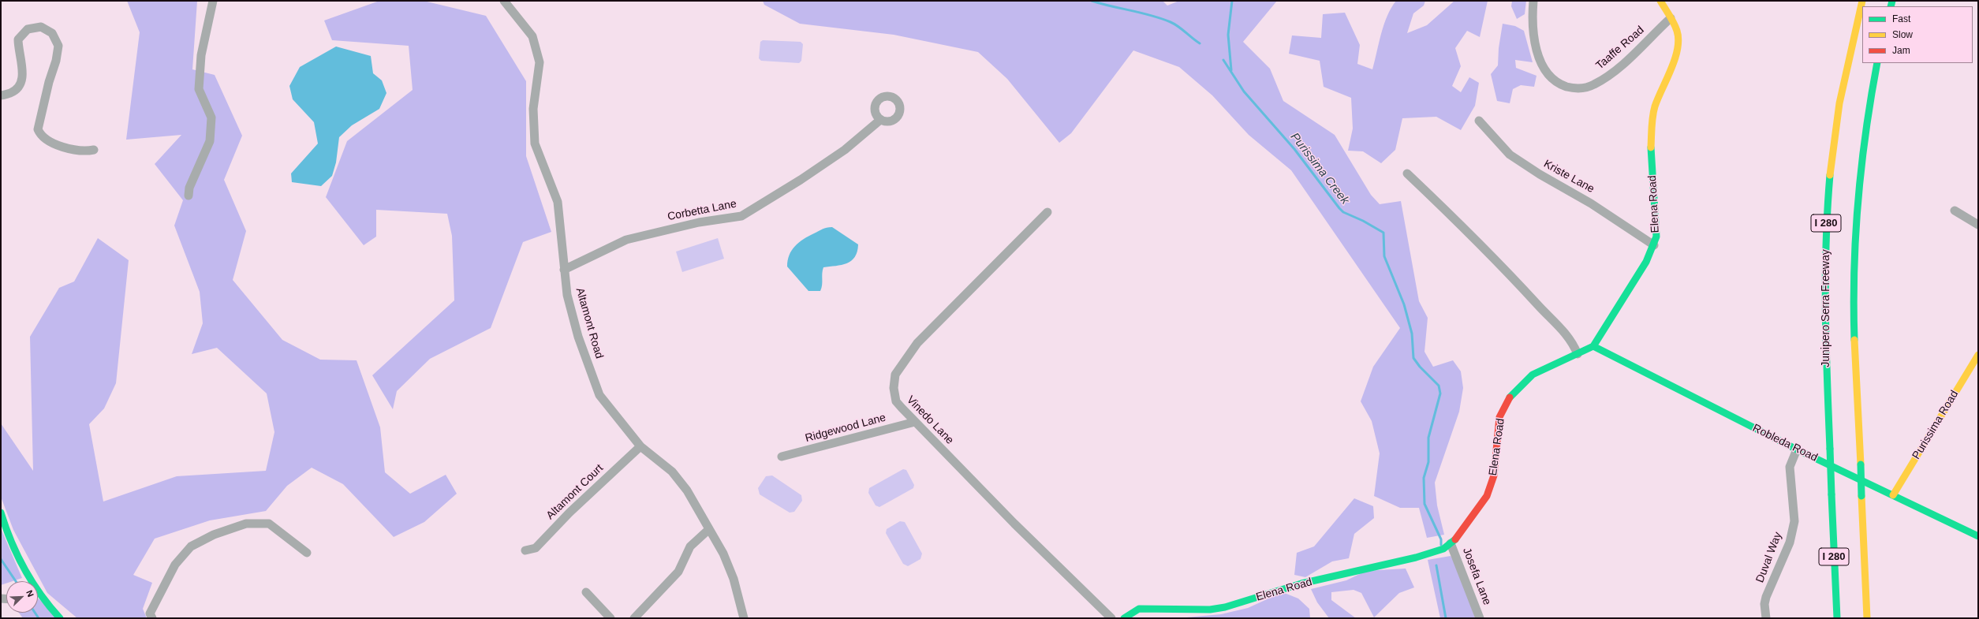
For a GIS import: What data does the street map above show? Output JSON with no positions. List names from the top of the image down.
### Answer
{
  "streets": {
    "main road": [
      "Elena Road",
      "I 280",
      "Junipero Serra Freeway",
      "Purissima Road",
      "Robleda Road"
    ],
    "street": [
      "Taaffe Road",
      "Kriste Lane",
      "Corbetta Lane",
      "Altamont Road",
      "Vinedo Lane",
      "Ridgewood Lane",
      "Altamont Court",
      "Duval Way",
      "Josefa Lane"
    ]
  },
  "crossings": [
    ["Taaffe Road", "Elena Road"],
    ["Kriste Lane", "Elena Road"],
    ["Elena Road", "Robleda Road"],
    ["Elena Road", "Josefa Lane"],
    ["Corbetta Lane", "Altamont Road"],
    ["Altamont Road", "Altamont Court"],
    ["Vinedo Lane", "Ridgewood Lane"],
    ["Purissima Road", "Robleda Road"],
    ["Robleda Road", "Duval Way"]
  ],
  "water": ["Purissima Creek"],
  "legend": ["Fast", "Slow", "Jam"],
  "north": "top right"
}
